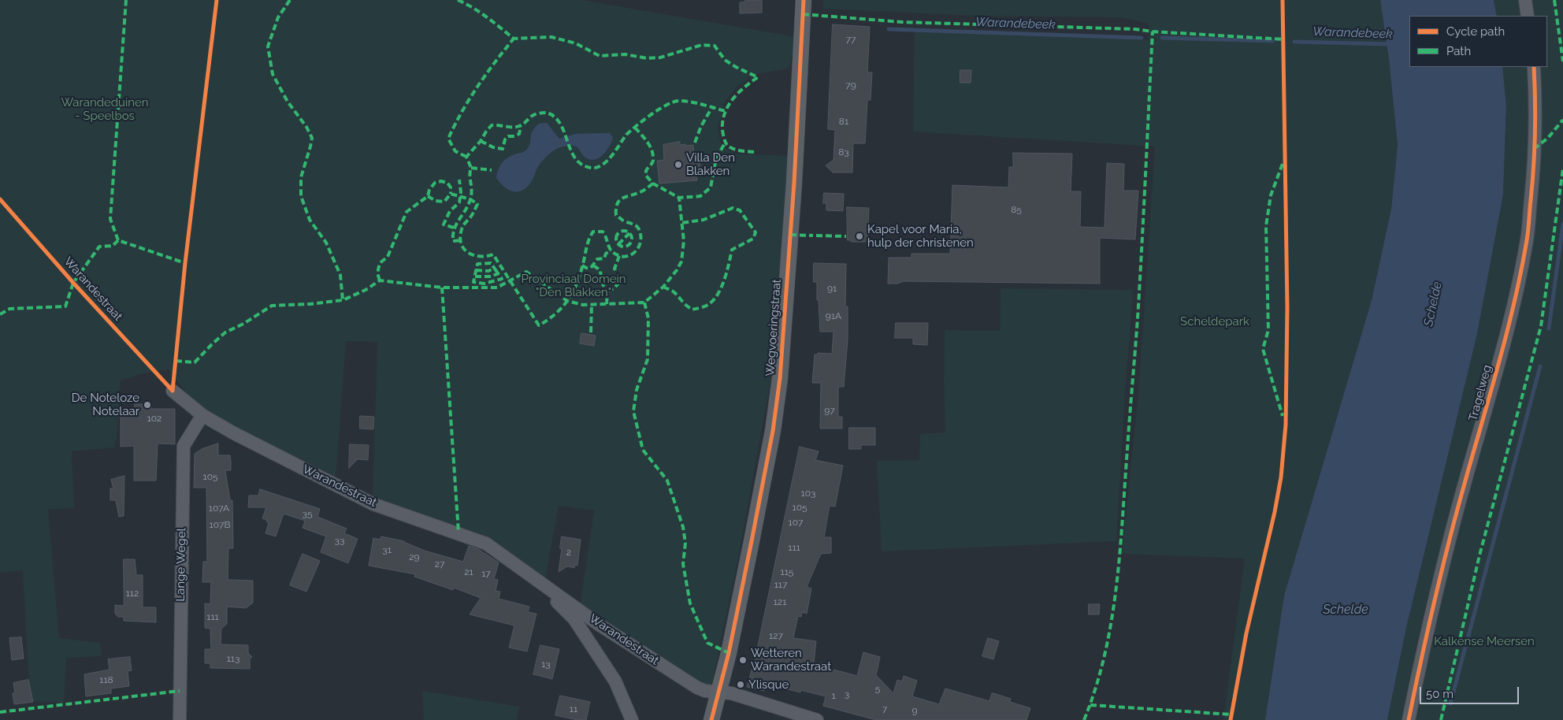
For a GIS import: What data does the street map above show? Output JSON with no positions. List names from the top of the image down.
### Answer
{
  "streets": {
    "main road": ["Wegvoeringstraat"],
    "street": ["Warandestraat", "Tragelweg", "Lange Wegel"]
  },
  "crossings": [
    ["Warandestraat", "Wegvoeringstraat"],
    ["Warandestraat", "Lange Wegel"]
  ],
  "water": ["Warandebeek", "Schelde"],
  "parks": [
    "Warandeduinen - Speelbos",
    "Provinciaal Domein \"Den Blakken\"",
    "Scheldepark",
    "Kalkense Meersen"
  ],
  "places": [
    "Villa Den Blakken",
    "Kapel voor Maria, hulp der christenen",
    "De Noteloze Notelaar",
    "Wetteren Warandestraat",
    "Ylisque"
  ],
  "house_numbers": [
    "77",
    "79",
    "81",
    "83",
    "85",
    "91",
    "91A",
    "97",
    "102",
    "105",
    "103",
    "105",
    "107A",
    "35",
    "107",
    "107B",
    "33",
    "111",
    "31",
    "2",
    "29",
    "27",
    "21",
    "115",
    "17",
    "117",
    "112",
    "121",
    "111",
    "127",
    "113",
    "13",
    "118",
    "5",
    "3",
    "1",
    "11",
    "7",
    "9"
  ],
  "legend": ["Cycle path", "Path"],
  "scale_bar": "50 m"
}
